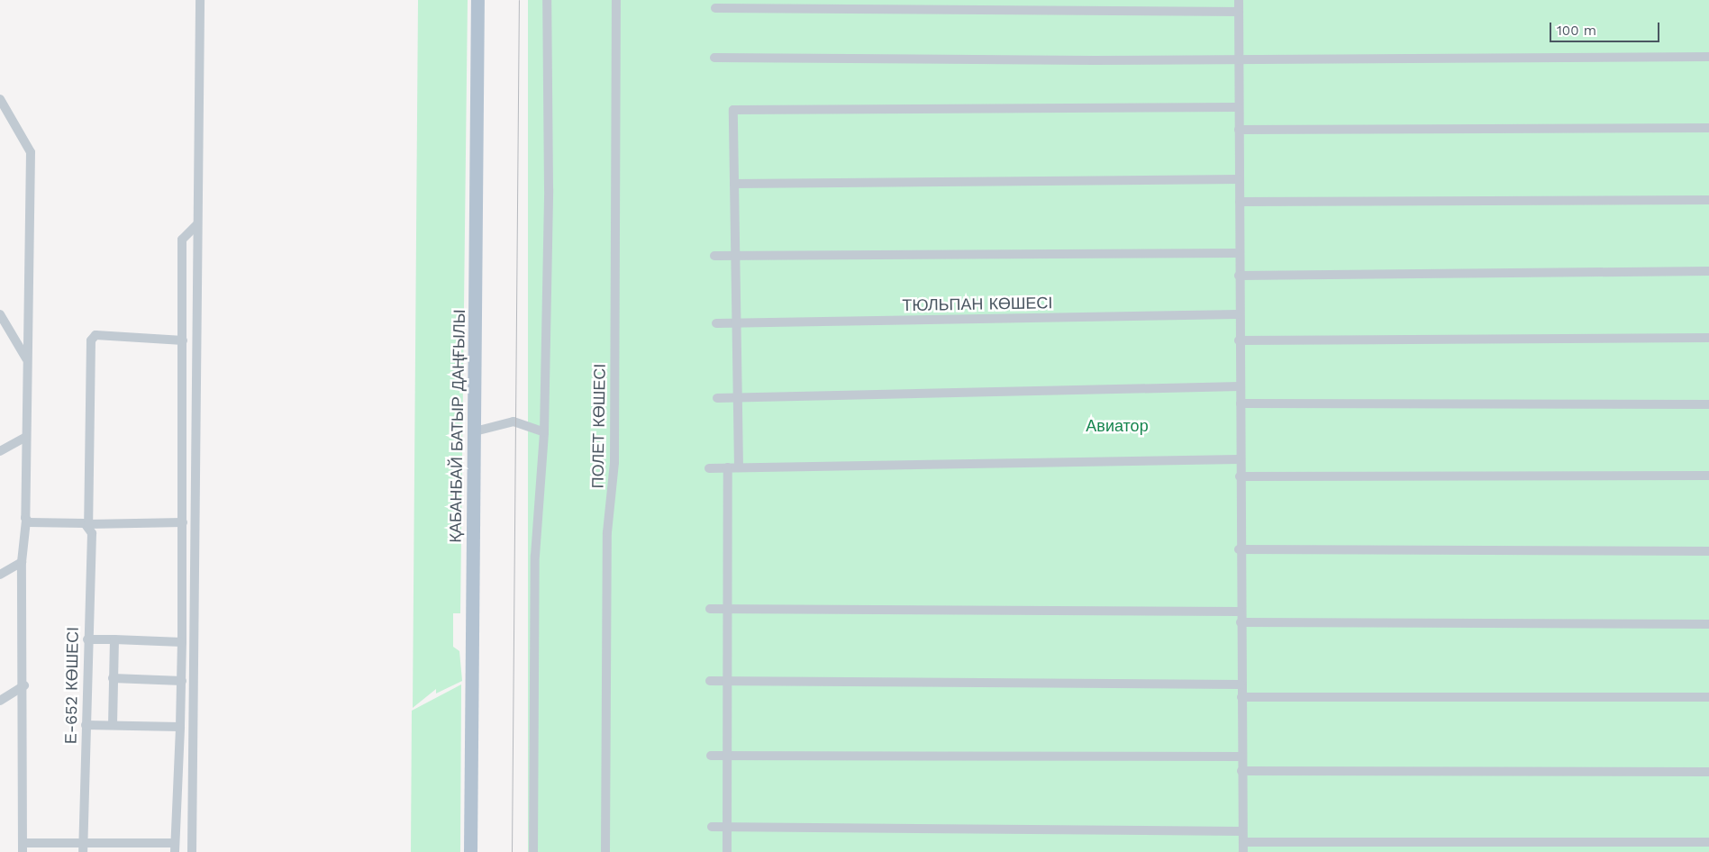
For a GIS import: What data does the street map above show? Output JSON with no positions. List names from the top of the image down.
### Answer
{
  "streets": {
    "main road": ["ҚАБАНБАЙ БАТЫР ДАҢҒЫЛЫ"],
    "street": ["ТЮЛЬПАН КӨШЕСІ", "ПОЛЕТ КӨШЕСІ", "Е-652 КӨШЕСІ"]
  },
  "parks": ["Авиатор"],
  "scale_bar": "100 m"
}
